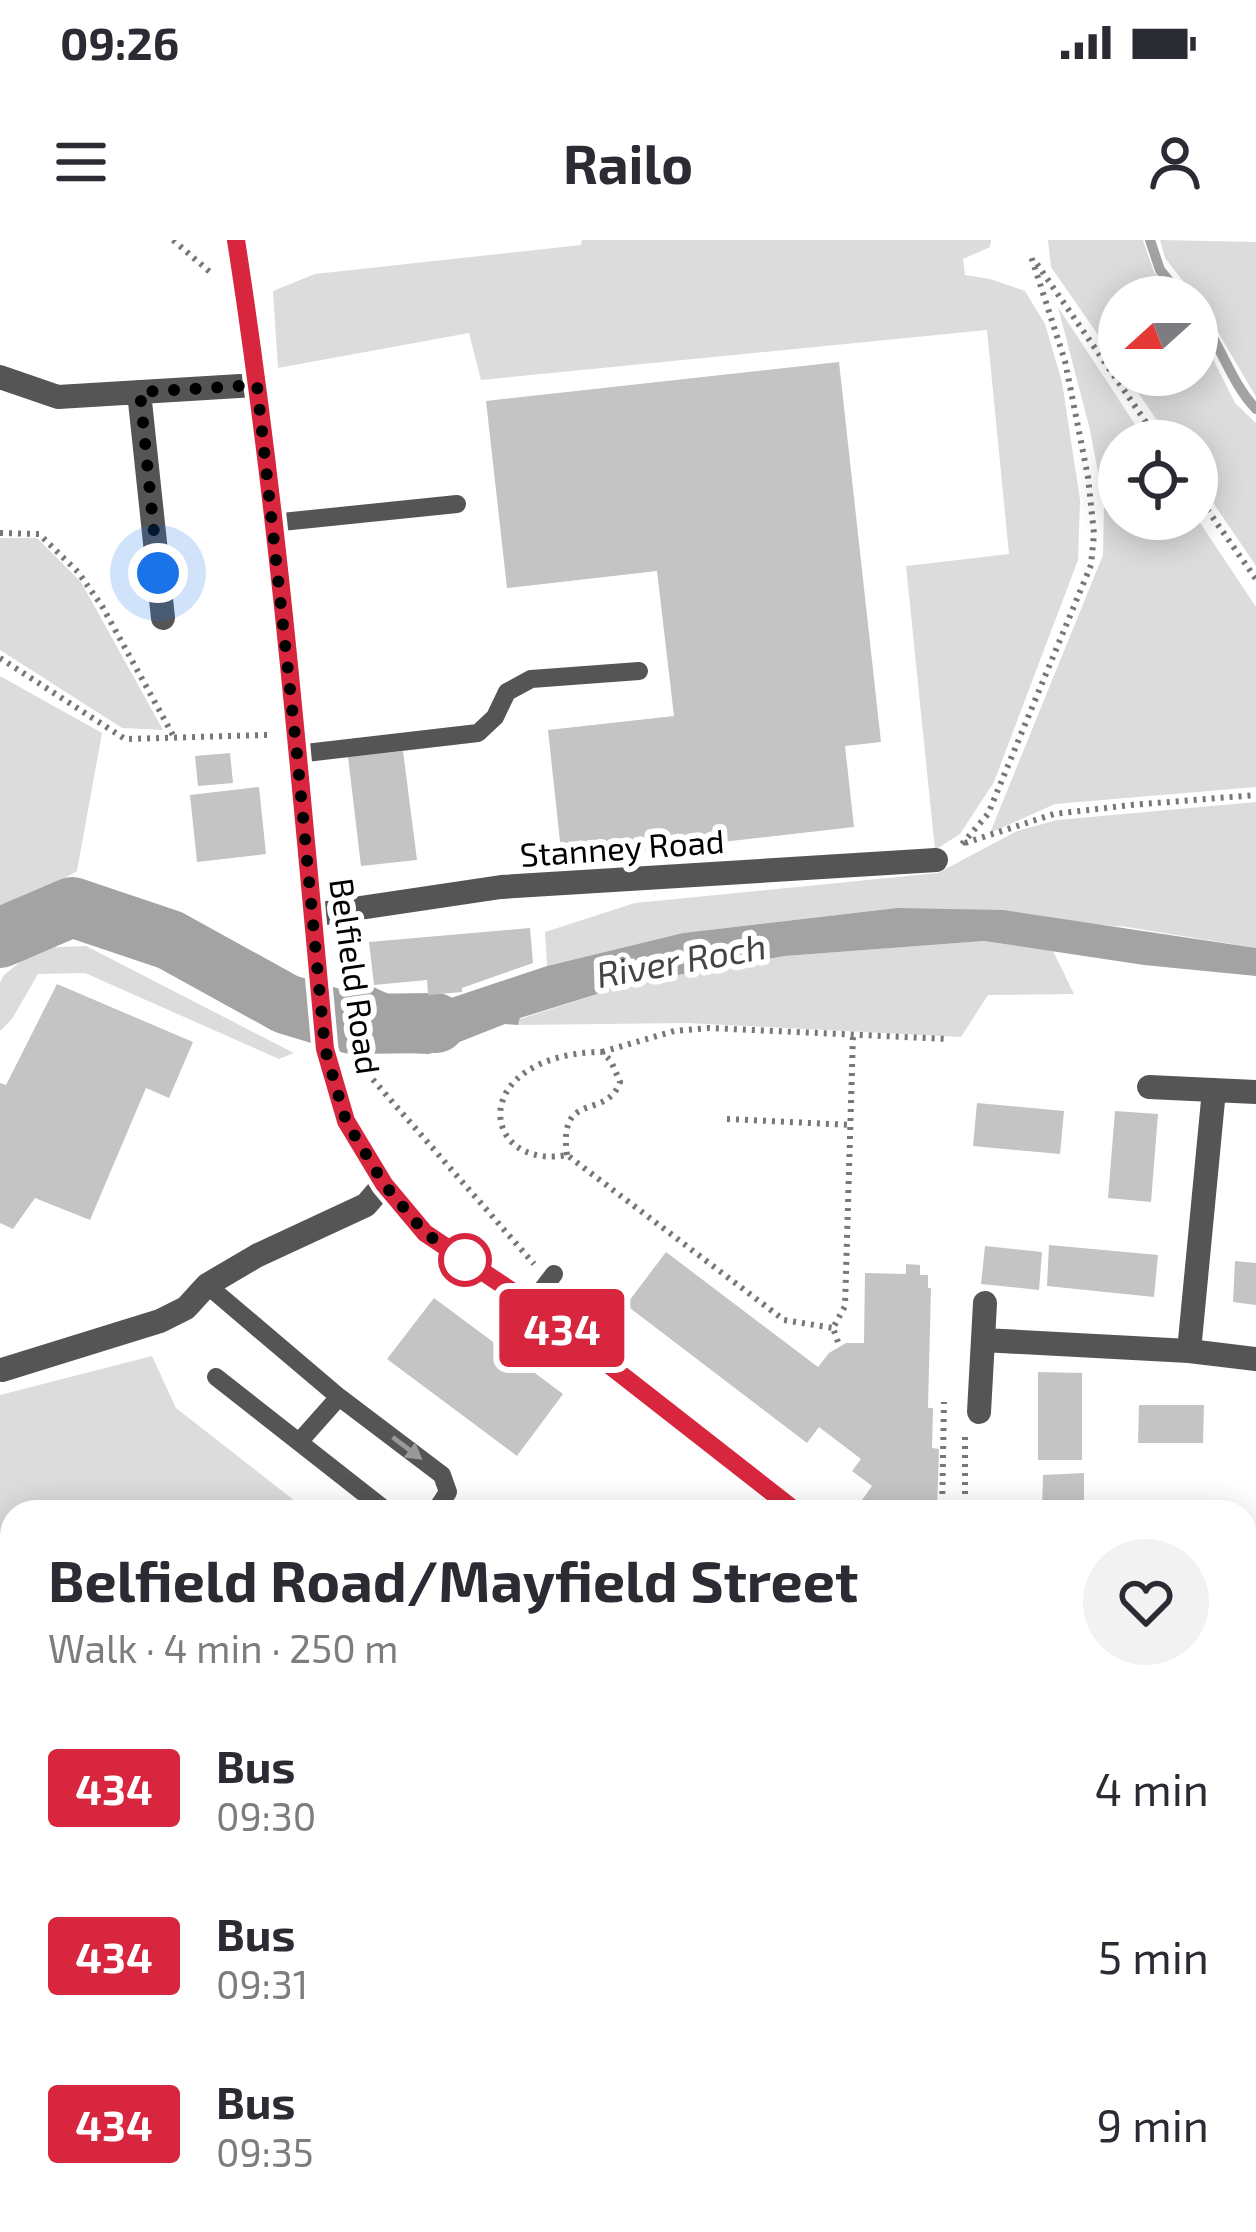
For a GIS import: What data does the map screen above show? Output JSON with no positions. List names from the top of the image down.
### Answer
{
  "streets": {
    "street": ["Stanney Road", "Belfield Road"]
  },
  "crossings": [
    ["Stanney Road", "Belfield Road"]
  ],
  "water": ["River Roch"],
  "lines": ["bus line 434"],
  "north": "left",
  "page": {
    "status": "09:26",
    "header": "Railo",
    "on_map": "434",
    "heading": ["Belfield Road/Mayfield Street", "Walk · 4 min · 250 m"],
    "list": [
      {
        "mark": "434",
        "name": "Bus",
        "note": "09:30",
        "value": "4 min"
      },
      {
        "mark": "434",
        "name": "Bus",
        "note": "09:31",
        "value": "5 min"
      },
      {
        "mark": "434",
        "name": "Bus",
        "note": "09:35",
        "value": "9 min"
      }
    ]
  }
}
